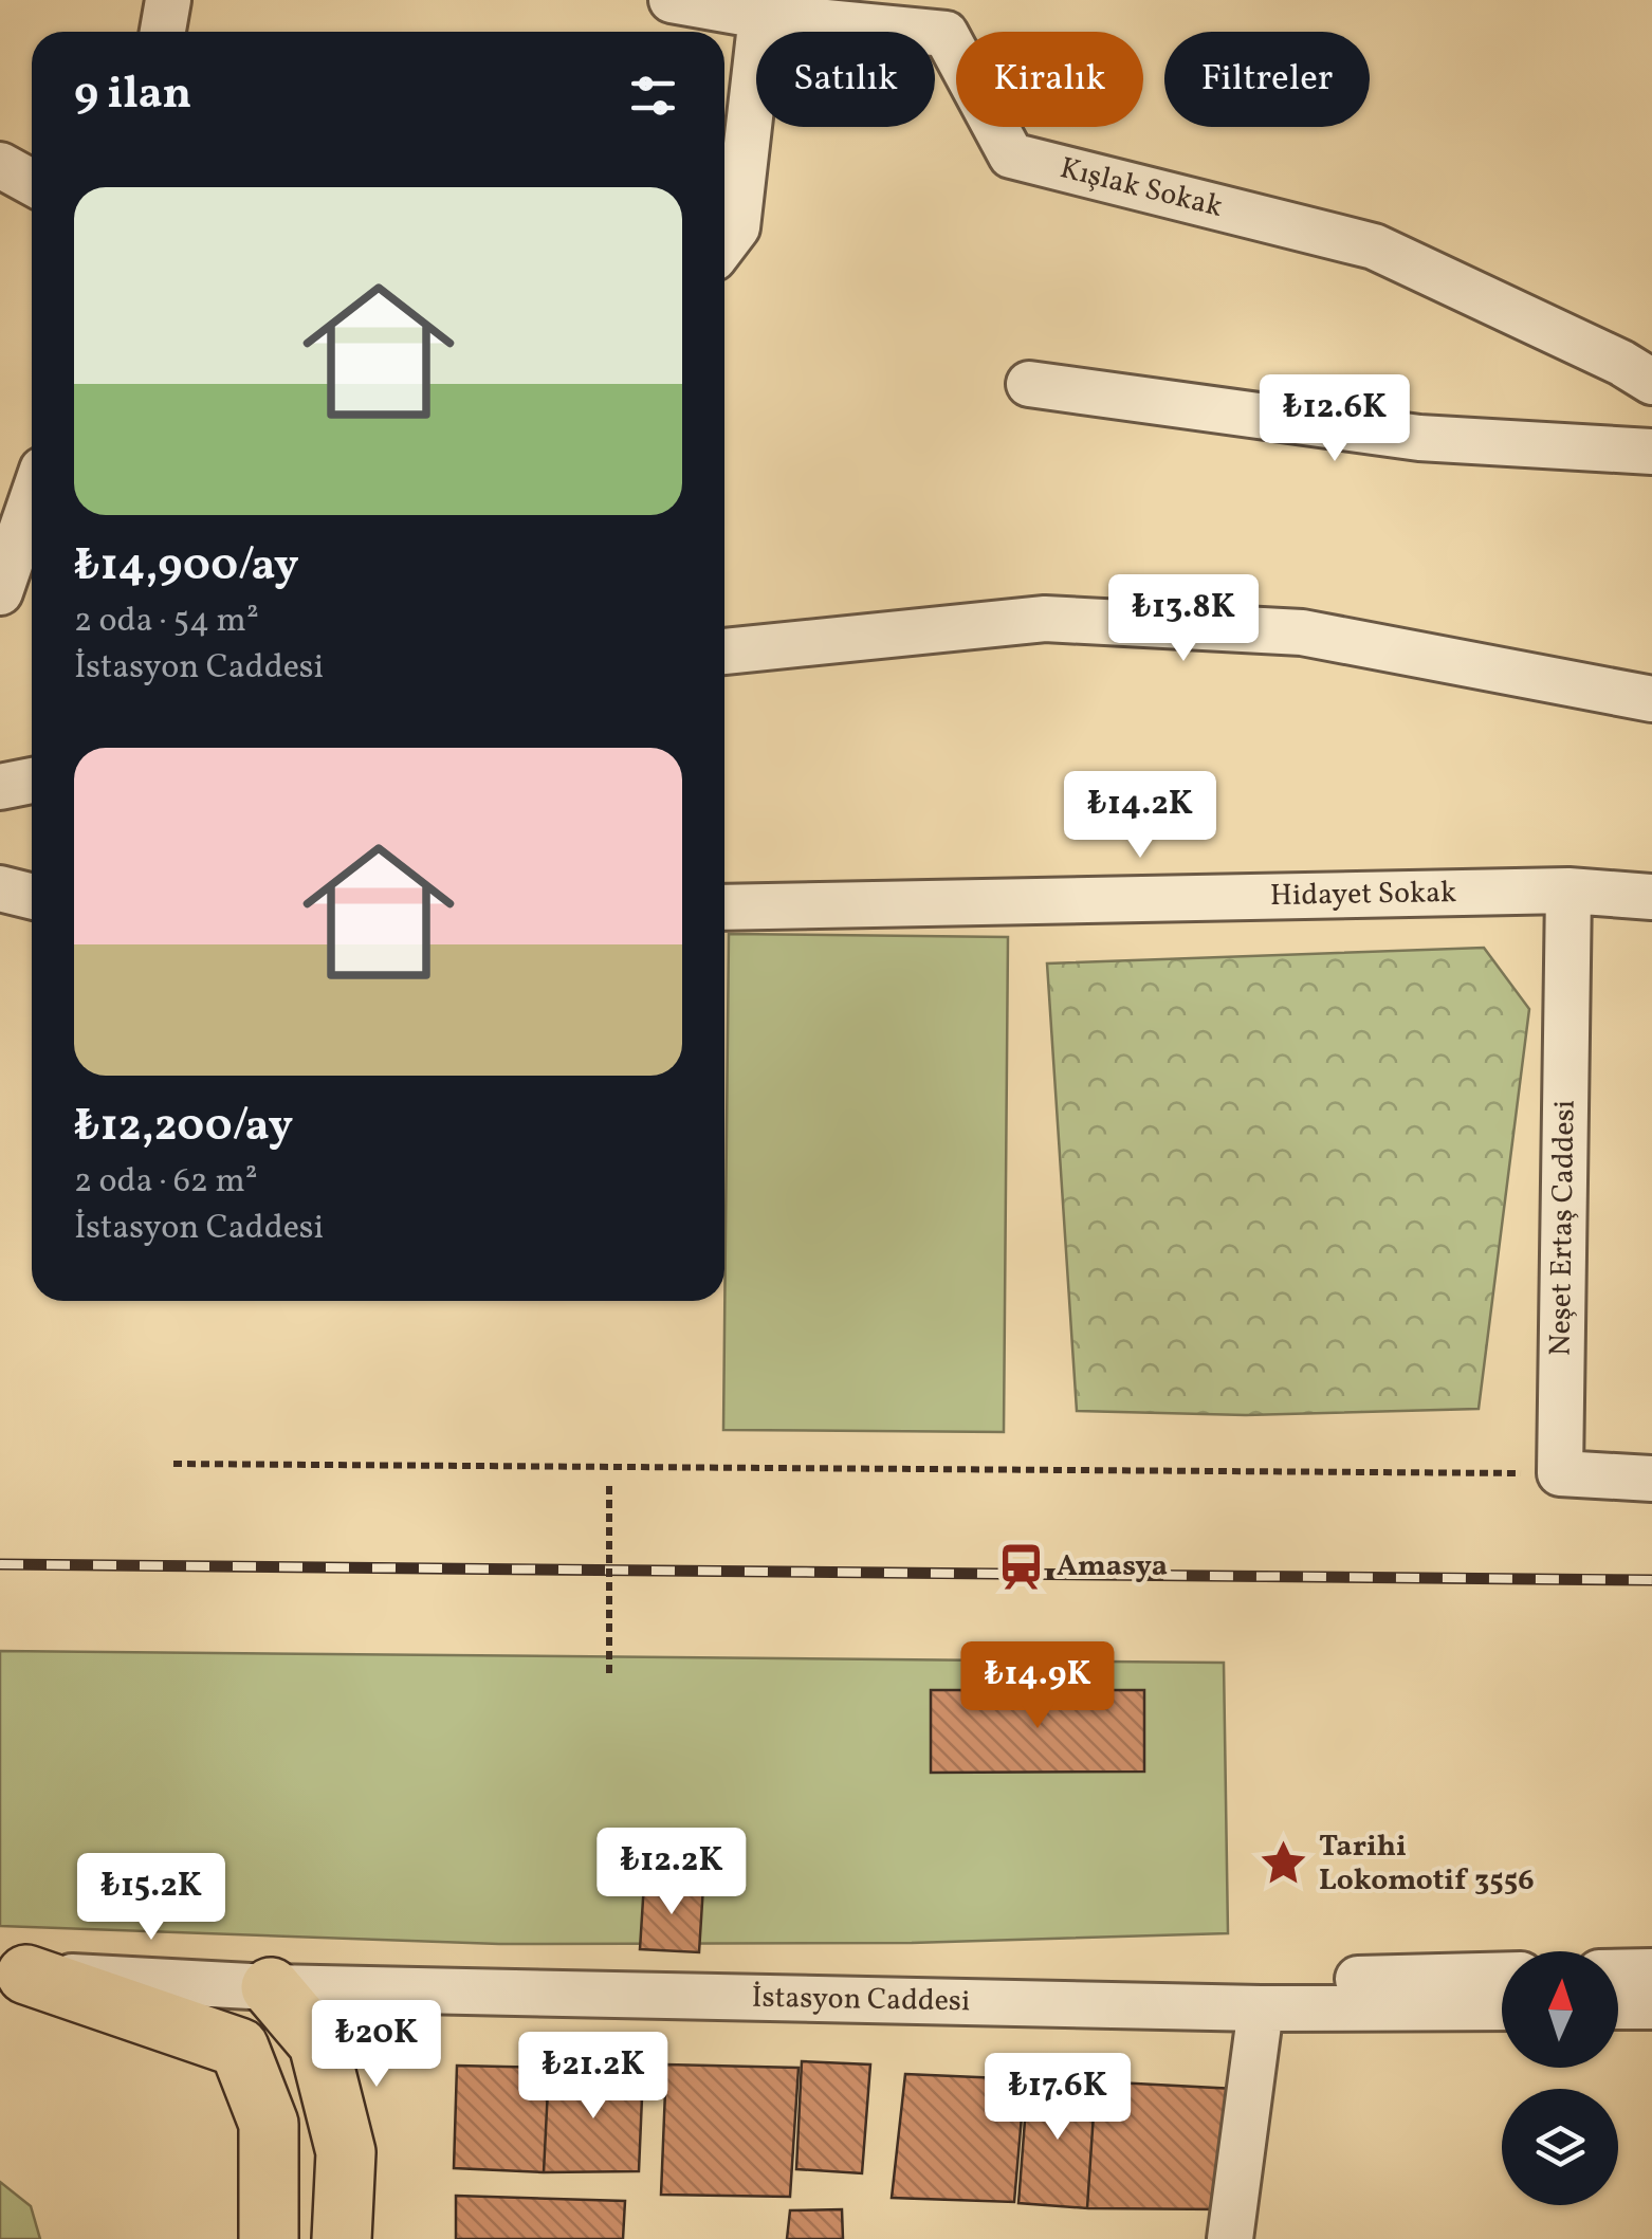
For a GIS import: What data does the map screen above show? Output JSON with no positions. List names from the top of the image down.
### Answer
{
  "streets": {
    "street": [
      "Kışlak Sokak",
      "Hidayet Sokak",
      "Neşet Ertaş Caddesi",
      "İstasyon Caddesi"
    ]
  },
  "crossings": [
    ["Hidayet Sokak", "Neşet Ertaş Caddesi"]
  ],
  "places": {
    "station": ["Amasya"],
    "place": ["Tarihi Lokomotif 3556"]
  },
  "north": "top",
  "page": {
    "chip": ["Satılık", "Kiralık", "Filtreler"],
    "heading": "9 ilan",
    "list": [
      {
        "name": "₺14,900/ay",
        "note": "2 oda · 54 m² · İstasyon Caddesi"
      },
      {
        "name": "₺12,200/ay",
        "note": "2 oda · 62 m² · İstasyon Caddesi"
      }
    ],
    "price": [
      "₺12.6K",
      "₺13.8K",
      "₺14.2K",
      "₺14.9K",
      "₺12.2K",
      "₺15.2K",
      "₺20K",
      "₺21.2K",
      "₺17.6K"
    ]
  }
}
